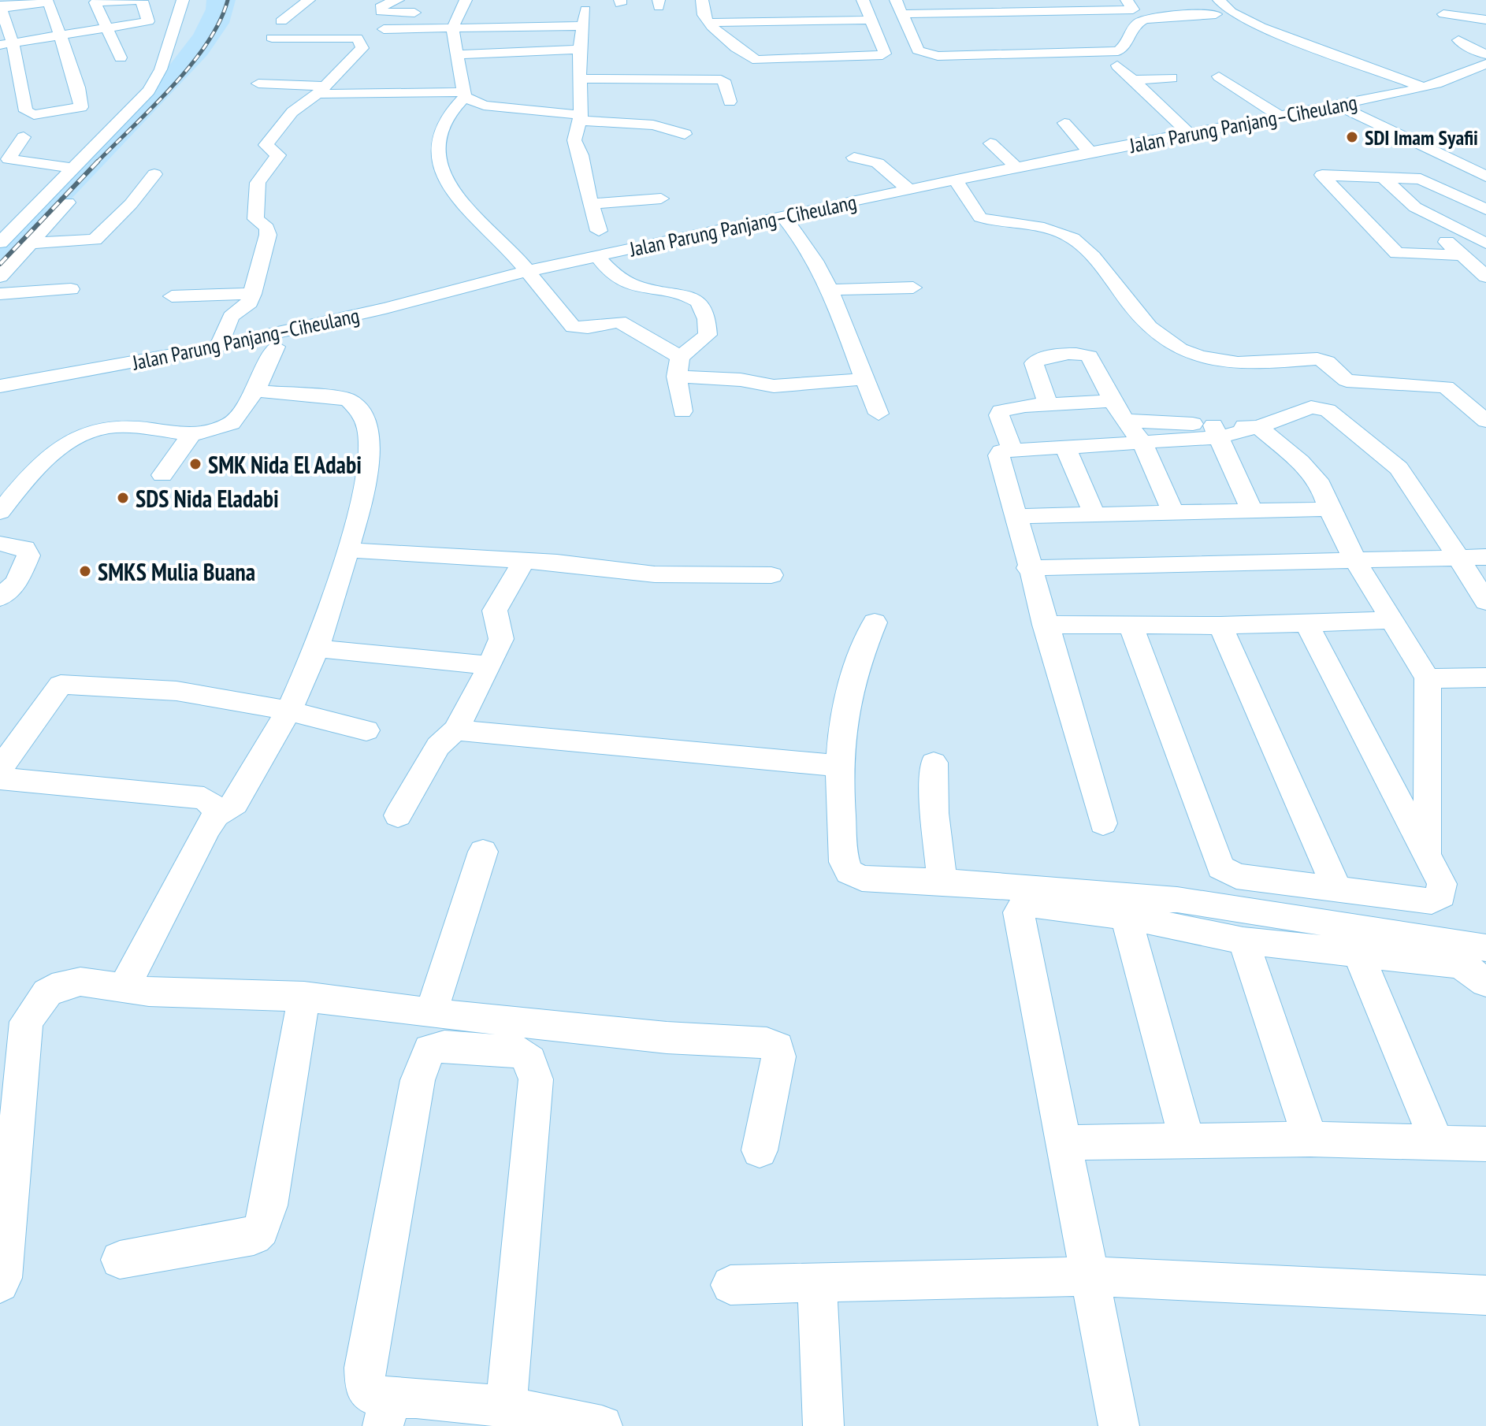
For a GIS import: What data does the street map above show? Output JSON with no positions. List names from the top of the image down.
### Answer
{
  "streets": {
    "street": ["Jalan Parung Panjang–Ciheulang"]
  },
  "places": [
    "SDI Imam Syafii",
    "SMK Nida El Adabi",
    "SDS Nida Eladabi",
    "SMKS Mulia Buana"
  ]
}
